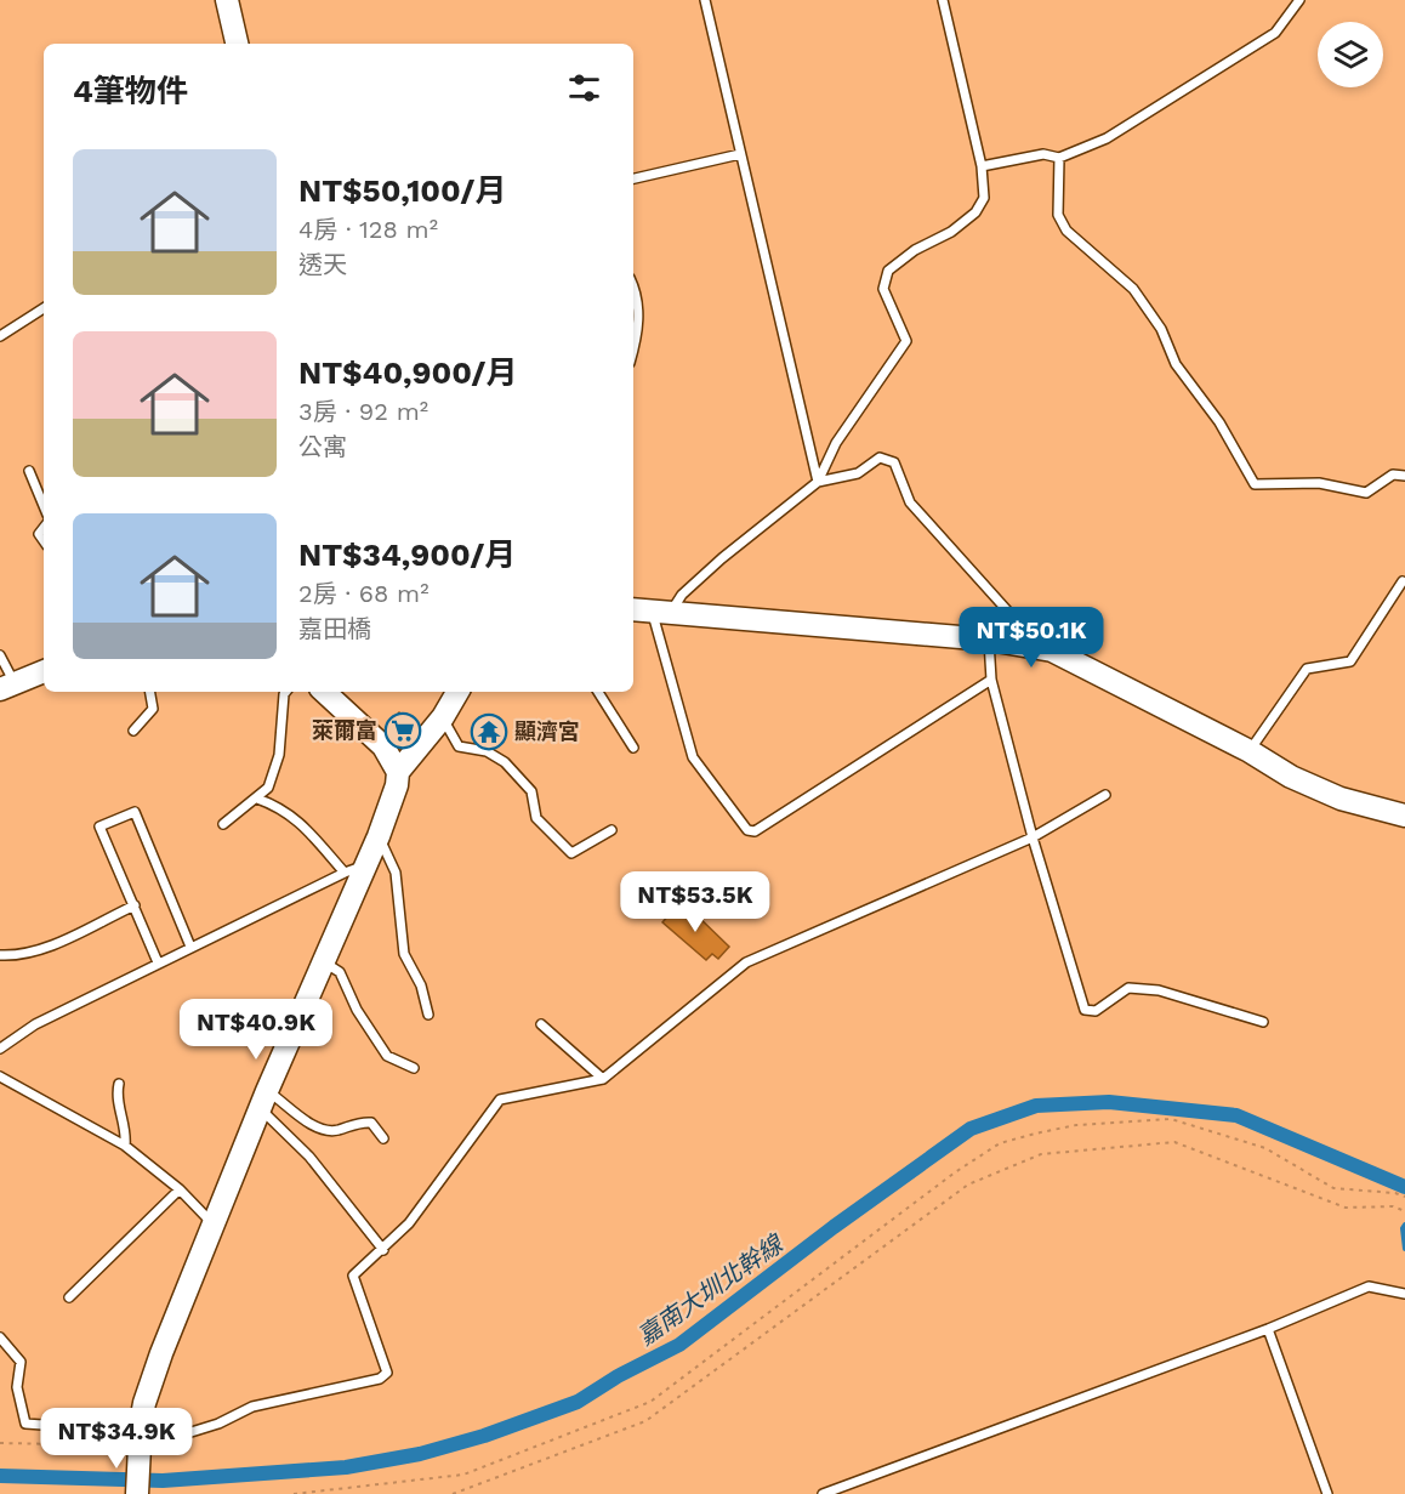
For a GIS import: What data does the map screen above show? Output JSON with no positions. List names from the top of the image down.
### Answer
{
  "water": ["嘉南大圳北幹線"],
  "places": {
    "supermarket": ["萊爾富"],
    "temple": ["顯濟宮"]
  },
  "page": {
    "heading": "4筆物件",
    "list": [
      {
        "name": "NT$50,100/月",
        "note": "4房 · 128 m² · 透天"
      },
      {
        "name": "NT$40,900/月",
        "note": "3房 · 92 m² · 公寓"
      },
      {
        "name": "NT$34,900/月",
        "note": "2房 · 68 m² · 嘉田橋"
      }
    ],
    "price": [
      "NT$50.1K",
      "NT$53.5K",
      "NT$40.9K",
      "NT$34.9K"
    ]
  }
}
